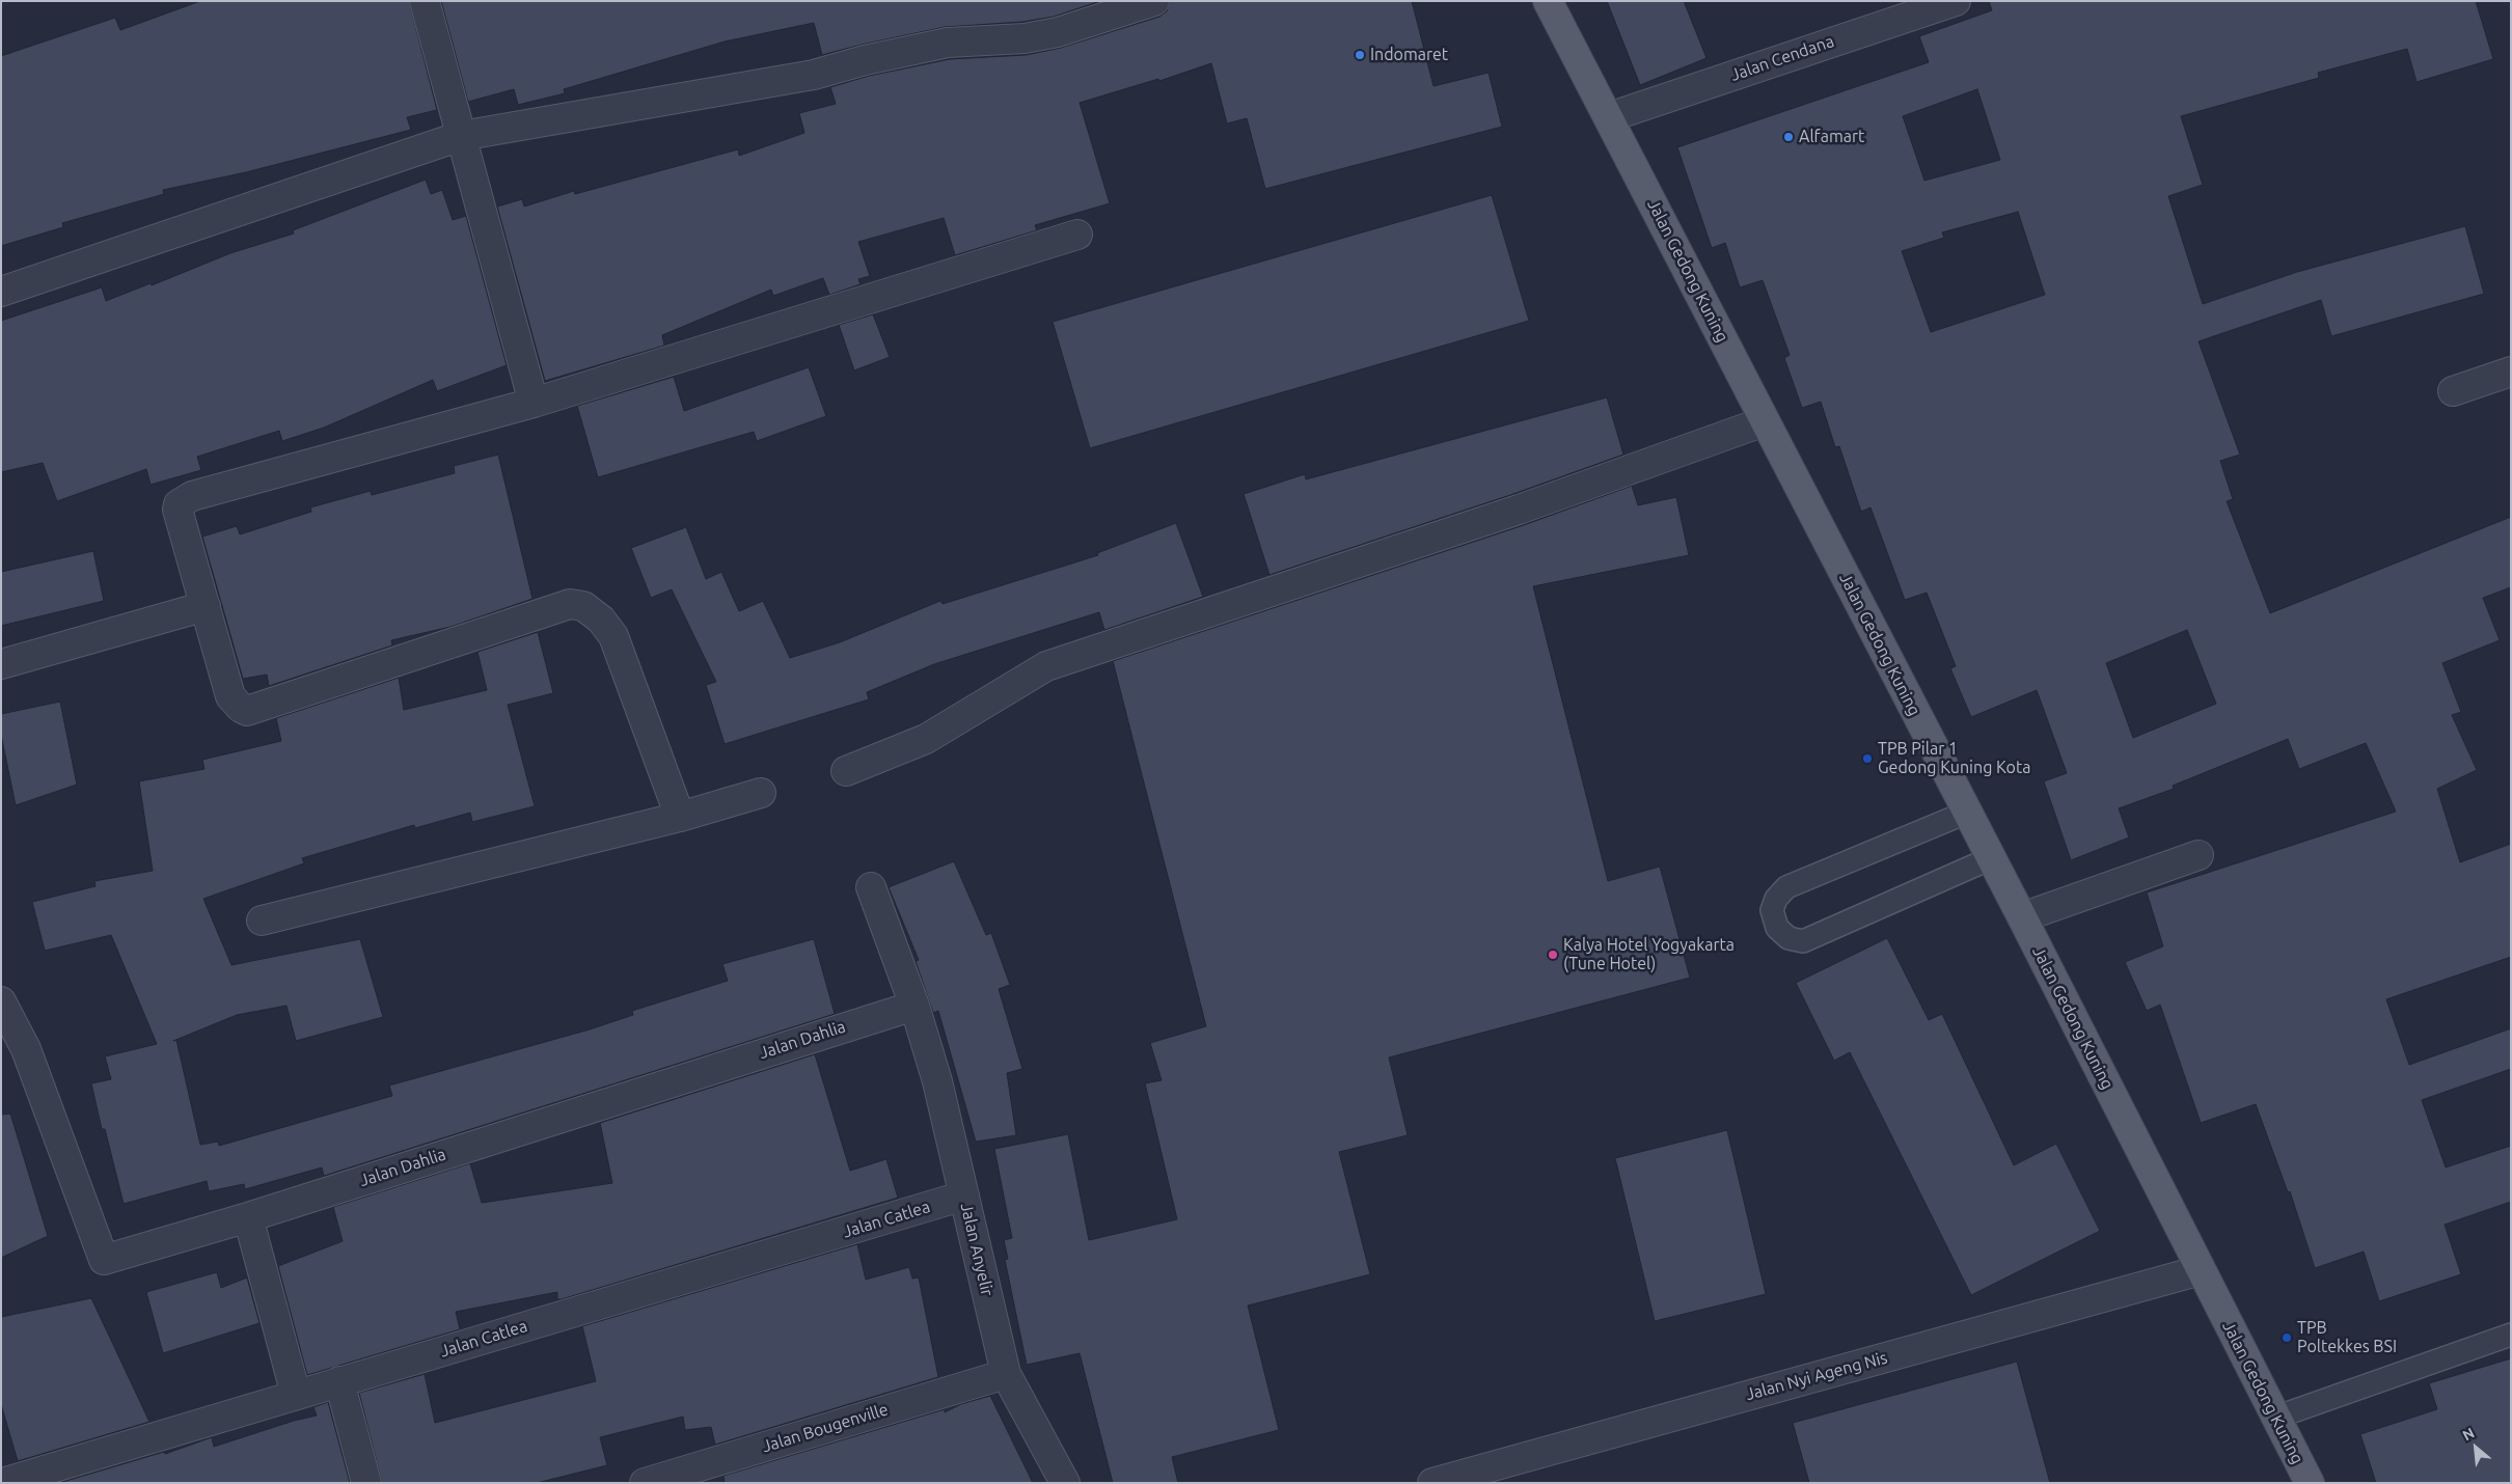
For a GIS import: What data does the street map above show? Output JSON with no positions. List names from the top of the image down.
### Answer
{
  "streets": {
    "main road": ["Jalan Gedong Kuning"],
    "street": [
      "Jalan Cendana",
      "Jalan Dahlia",
      "Jalan Catlea",
      "Jalan Anyelir",
      "Jalan Nyi Ageng Nis",
      "Jalan Bougenville"
    ]
  },
  "crossings": [
    ["Jalan Cendana", "Jalan Gedong Kuning"],
    ["Jalan Gedong Kuning", "Jalan Nyi Ageng Nis"],
    ["Jalan Dahlia", "Jalan Anyelir"],
    ["Jalan Catlea", "Jalan Anyelir"],
    ["Jalan Anyelir", "Jalan Bougenville"]
  ],
  "places": [
    "Indomaret",
    "Alfamart",
    "TPB Pilar 1 Gedong Kuning Kota",
    "Kalya Hotel Yogyakarta (Tune Hotel)",
    "TPB Poltekkes BSI"
  ],
  "north": "top left"
}
